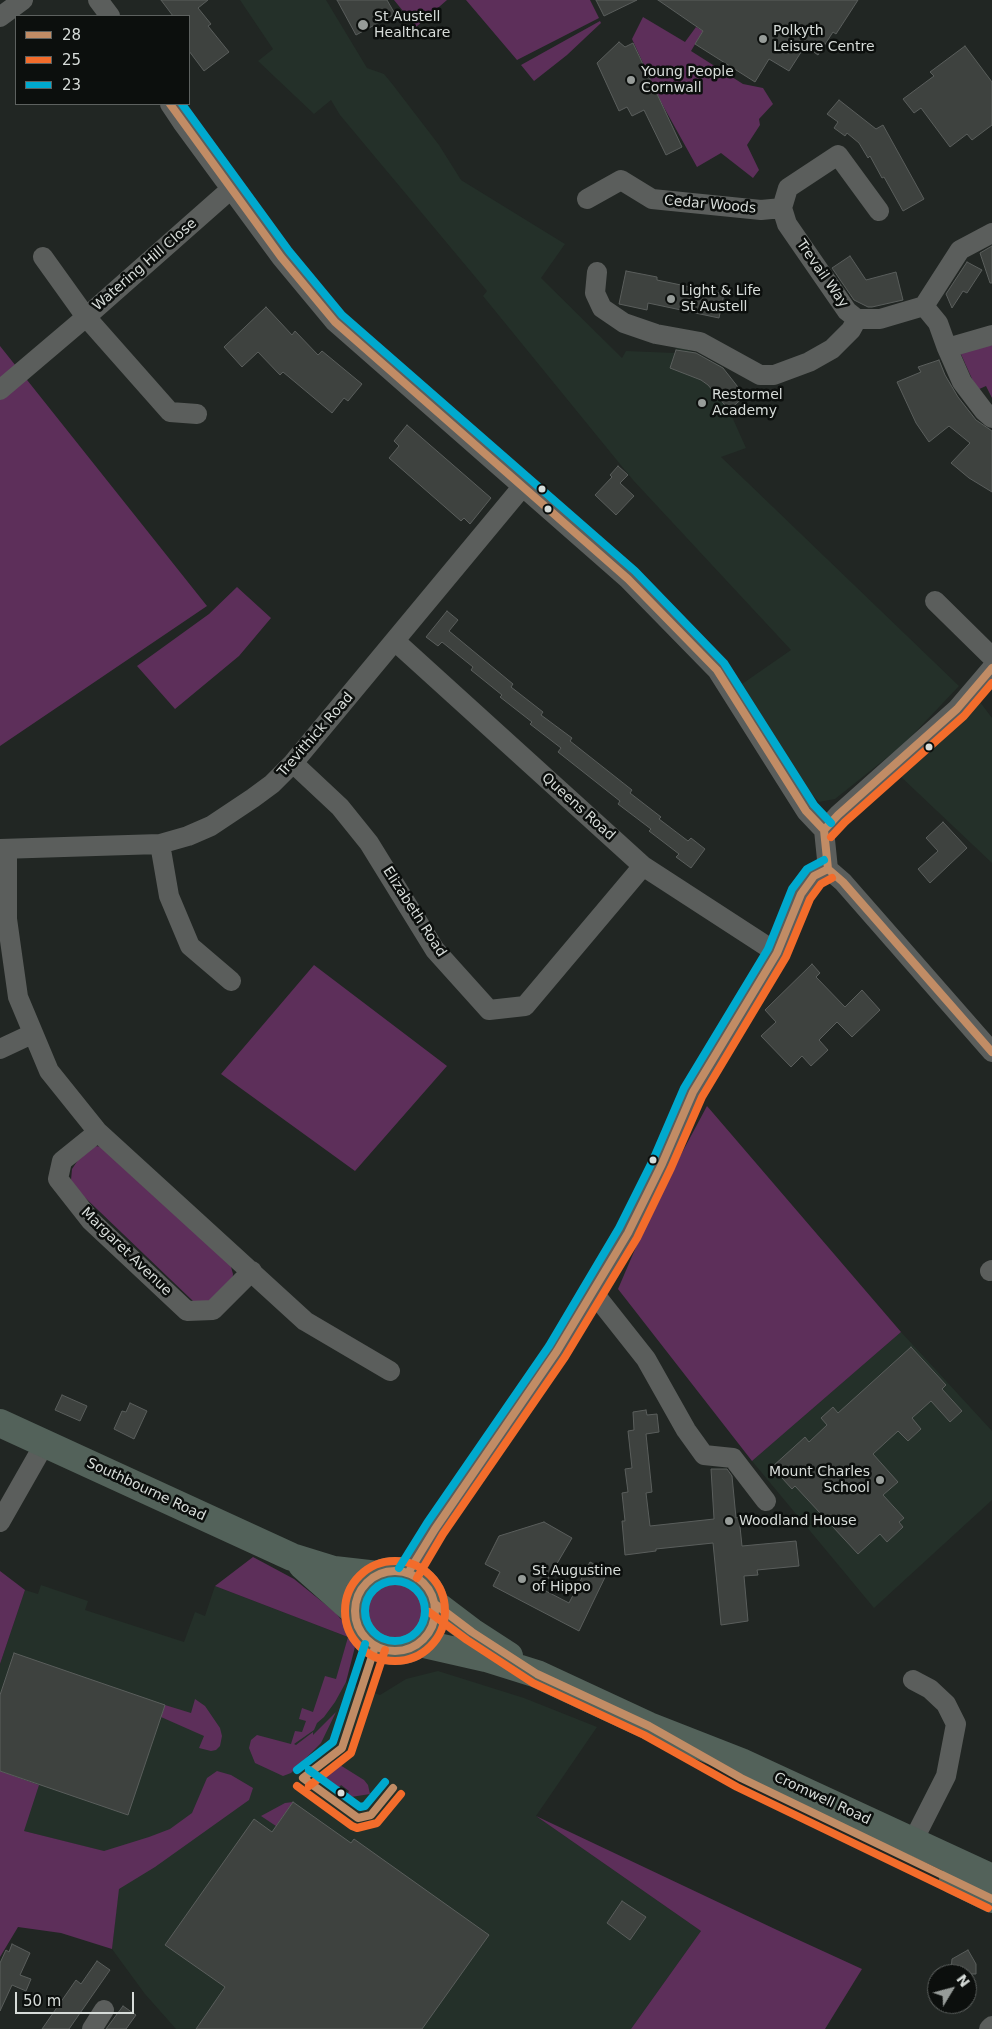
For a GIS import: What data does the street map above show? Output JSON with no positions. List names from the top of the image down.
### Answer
{
  "streets": {
    "highway": ["Southbourne Road", "Cromwell Road"],
    "street": [
      "Cedar Woods",
      "Watering Hill Close",
      "Trevail Way",
      "Trevithick Road",
      "Queens Road",
      "Elizabeth Road",
      "Margaret Avenue"
    ]
  },
  "crossings": [
    ["Cedar Woods", "Trevail Way"],
    ["Trevithick Road", "Queens Road"],
    ["Trevithick Road", "Elizabeth Road"],
    ["Queens Road", "Elizabeth Road"],
    ["Southbourne Road", "Cromwell Road"]
  ],
  "places": [
    "St Austell Healthcare",
    "Polkyth Leisure Centre",
    "Young People Cornwall",
    "Light & Life St Austell",
    "Restormel Academy",
    "Mount Charles School",
    "Woodland House",
    "St Augustine of Hippo"
  ],
  "lines": ["transit line 28", "transit line 23", "transit line 25"],
  "legend": ["28", "25", "23"],
  "scale_bar": "50 m",
  "north": "top right"
}
